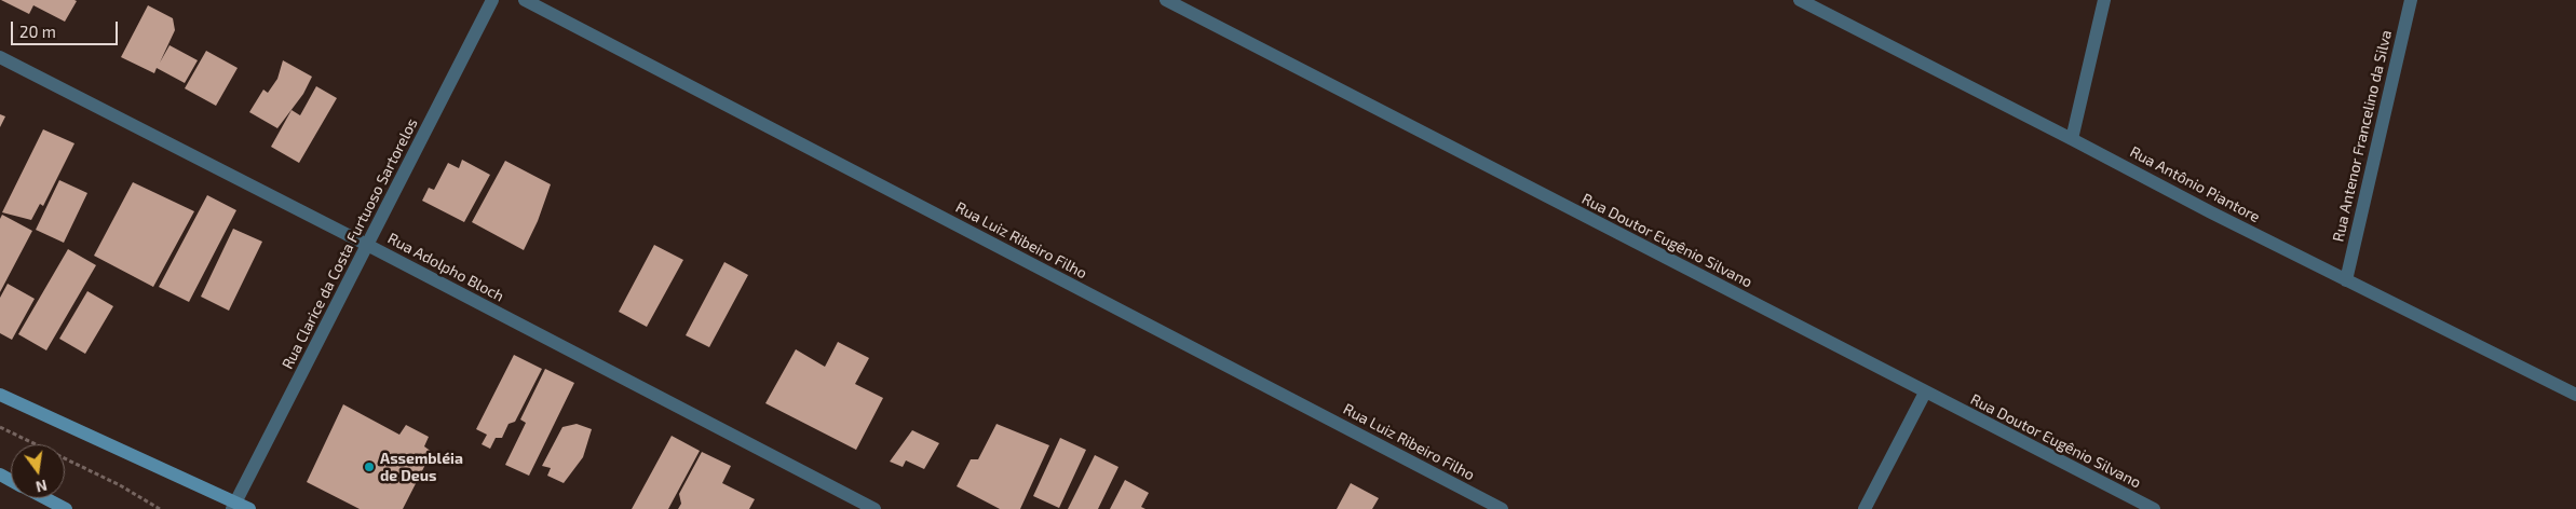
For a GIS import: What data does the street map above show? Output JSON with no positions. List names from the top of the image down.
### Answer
{
  "streets": {
    "street": [
      "Rua Antenor Francelino da Silva",
      "Rua Antônio Piantore",
      "Rua Luiz Ribeiro Filho",
      "Rua Doutor Eugênio Silvano",
      "Rua Clarice da Costa Furtuoso Sartorelos",
      "Rua Adolpho Bloch"
    ]
  },
  "crossings": [
    ["Rua Antenor Francelino da Silva", "Rua Antônio Piantore"],
    ["Rua Clarice da Costa Furtuoso Sartorelos", "Rua Adolpho Bloch"]
  ],
  "places": ["Assembléia de Deus"],
  "scale_bar": "20 m",
  "north": "bottom"
}
